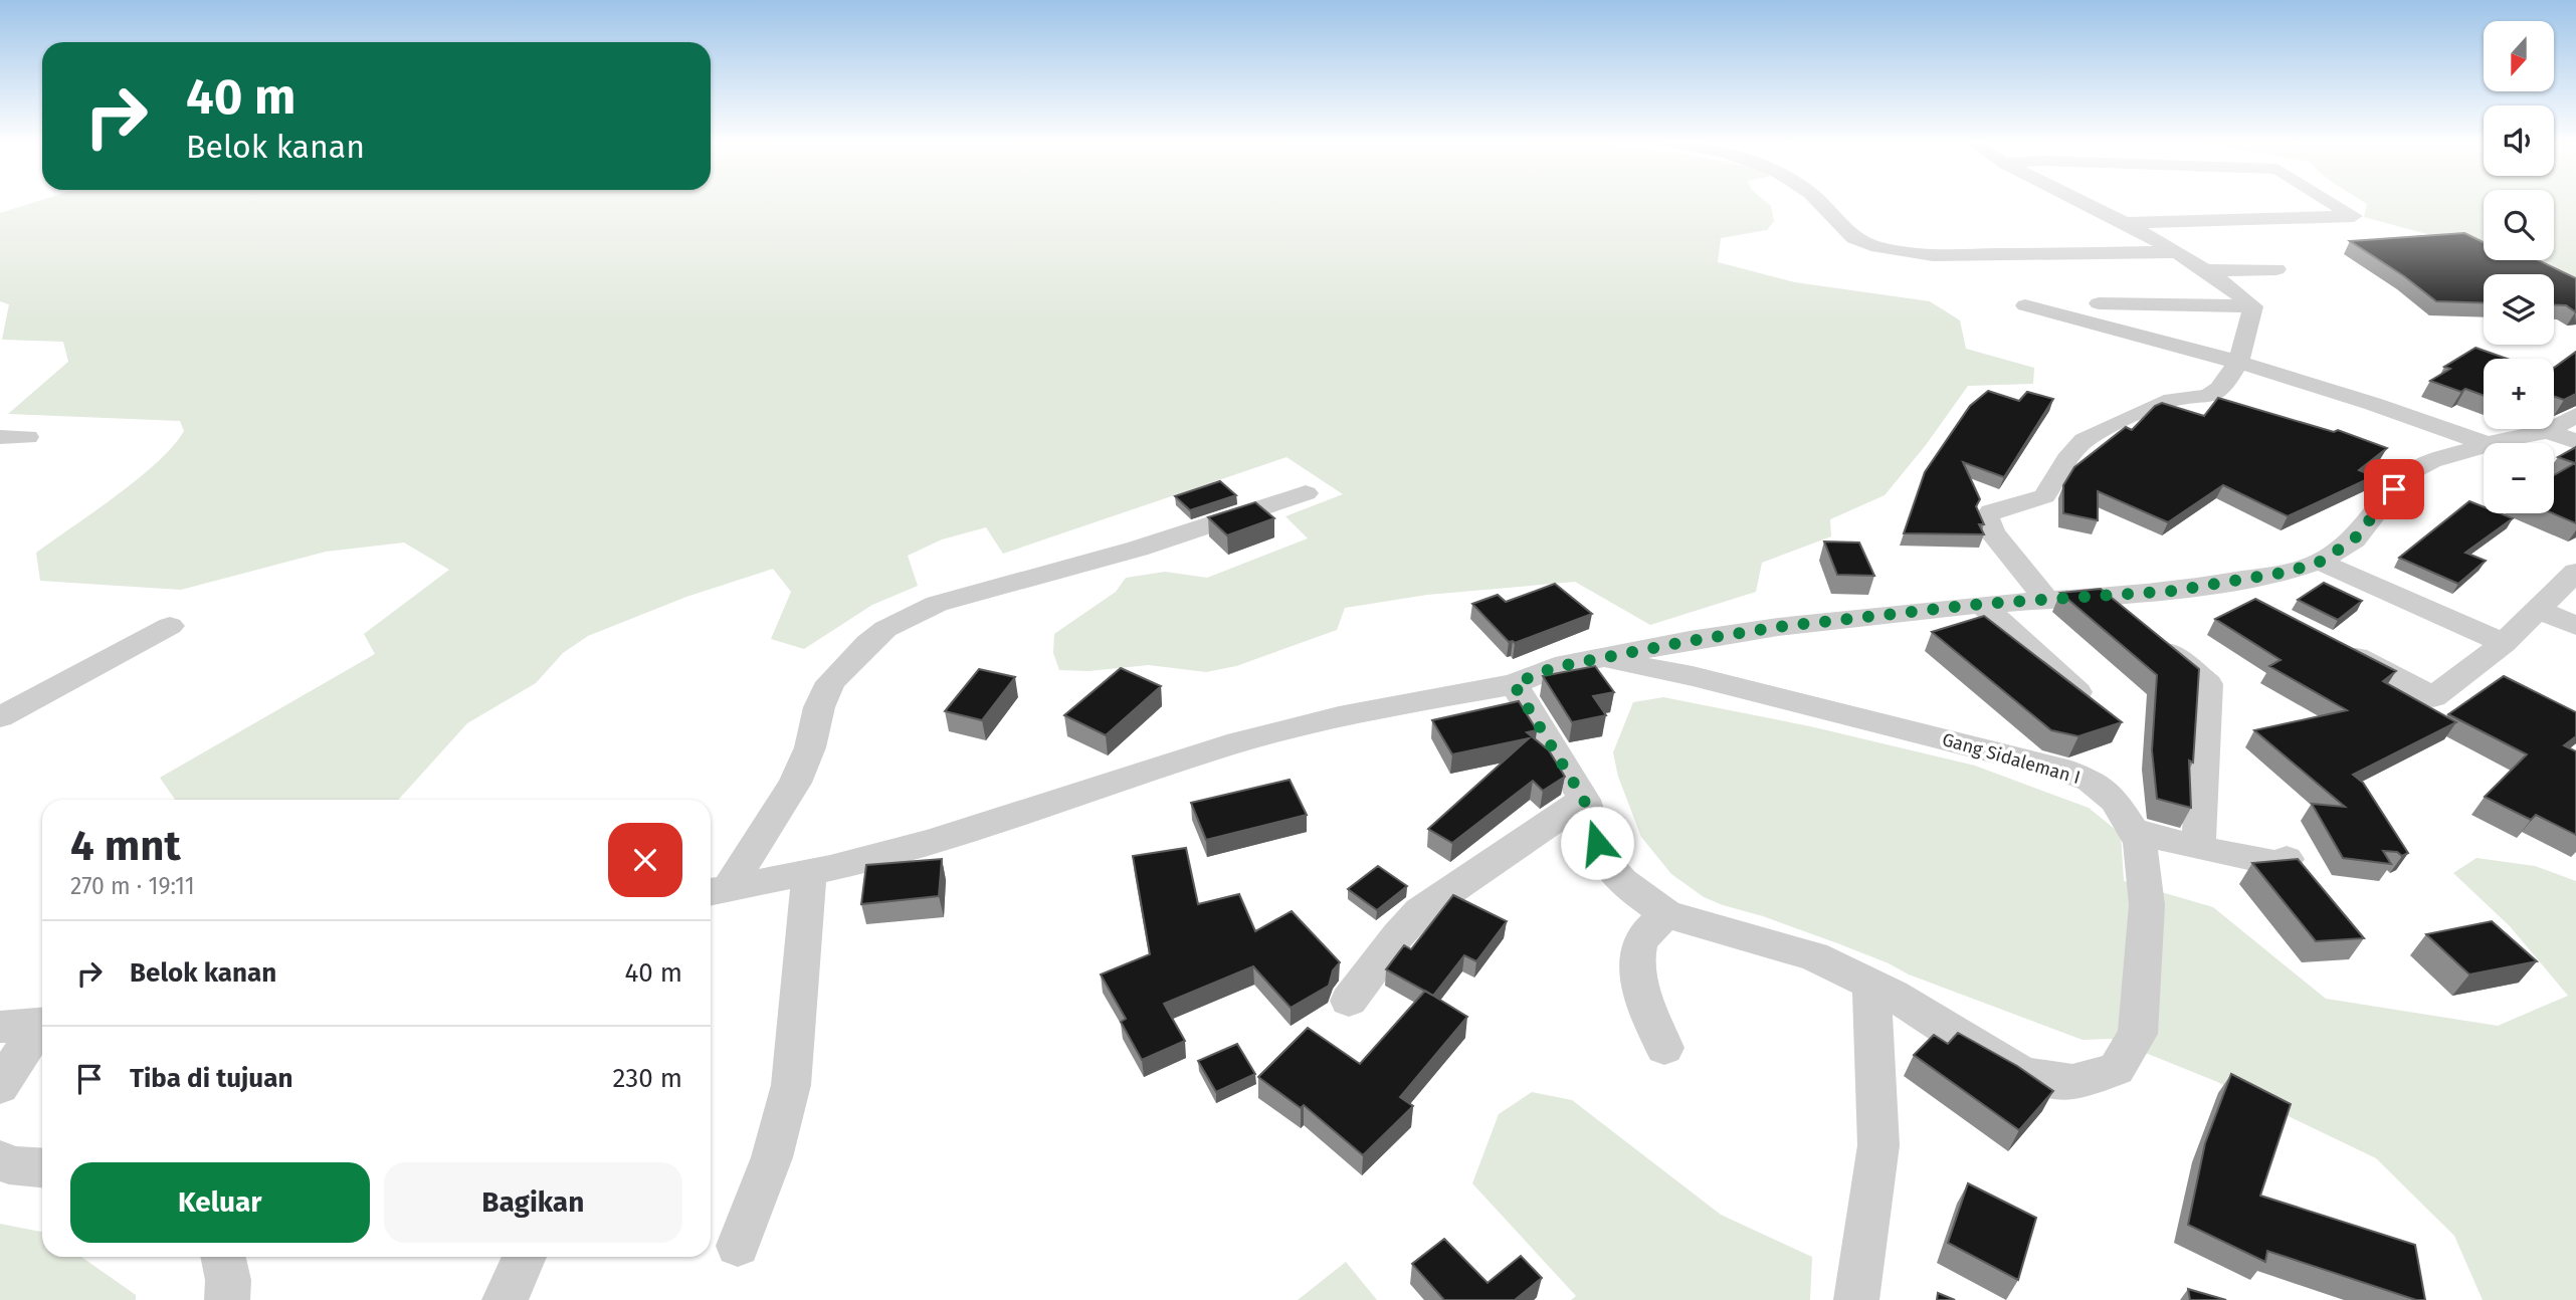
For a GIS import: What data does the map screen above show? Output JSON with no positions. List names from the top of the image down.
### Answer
{
  "streets": {
    "street": ["Gang Sidaleman I"]
  },
  "north": "bottom",
  "page": {
    "map_buttons": ["+", "−"],
    "turn": ["40 m", "Belok kanan"],
    "heading": ["4 mnt", "270 m · 19:11"],
    "list": [
      {
        "name": "Belok kanan",
        "value": "40 m"
      },
      {
        "name": "Tiba di tujuan",
        "value": "230 m"
      }
    ],
    "buttons": ["Keluar", "Bagikan"]
  }
}
